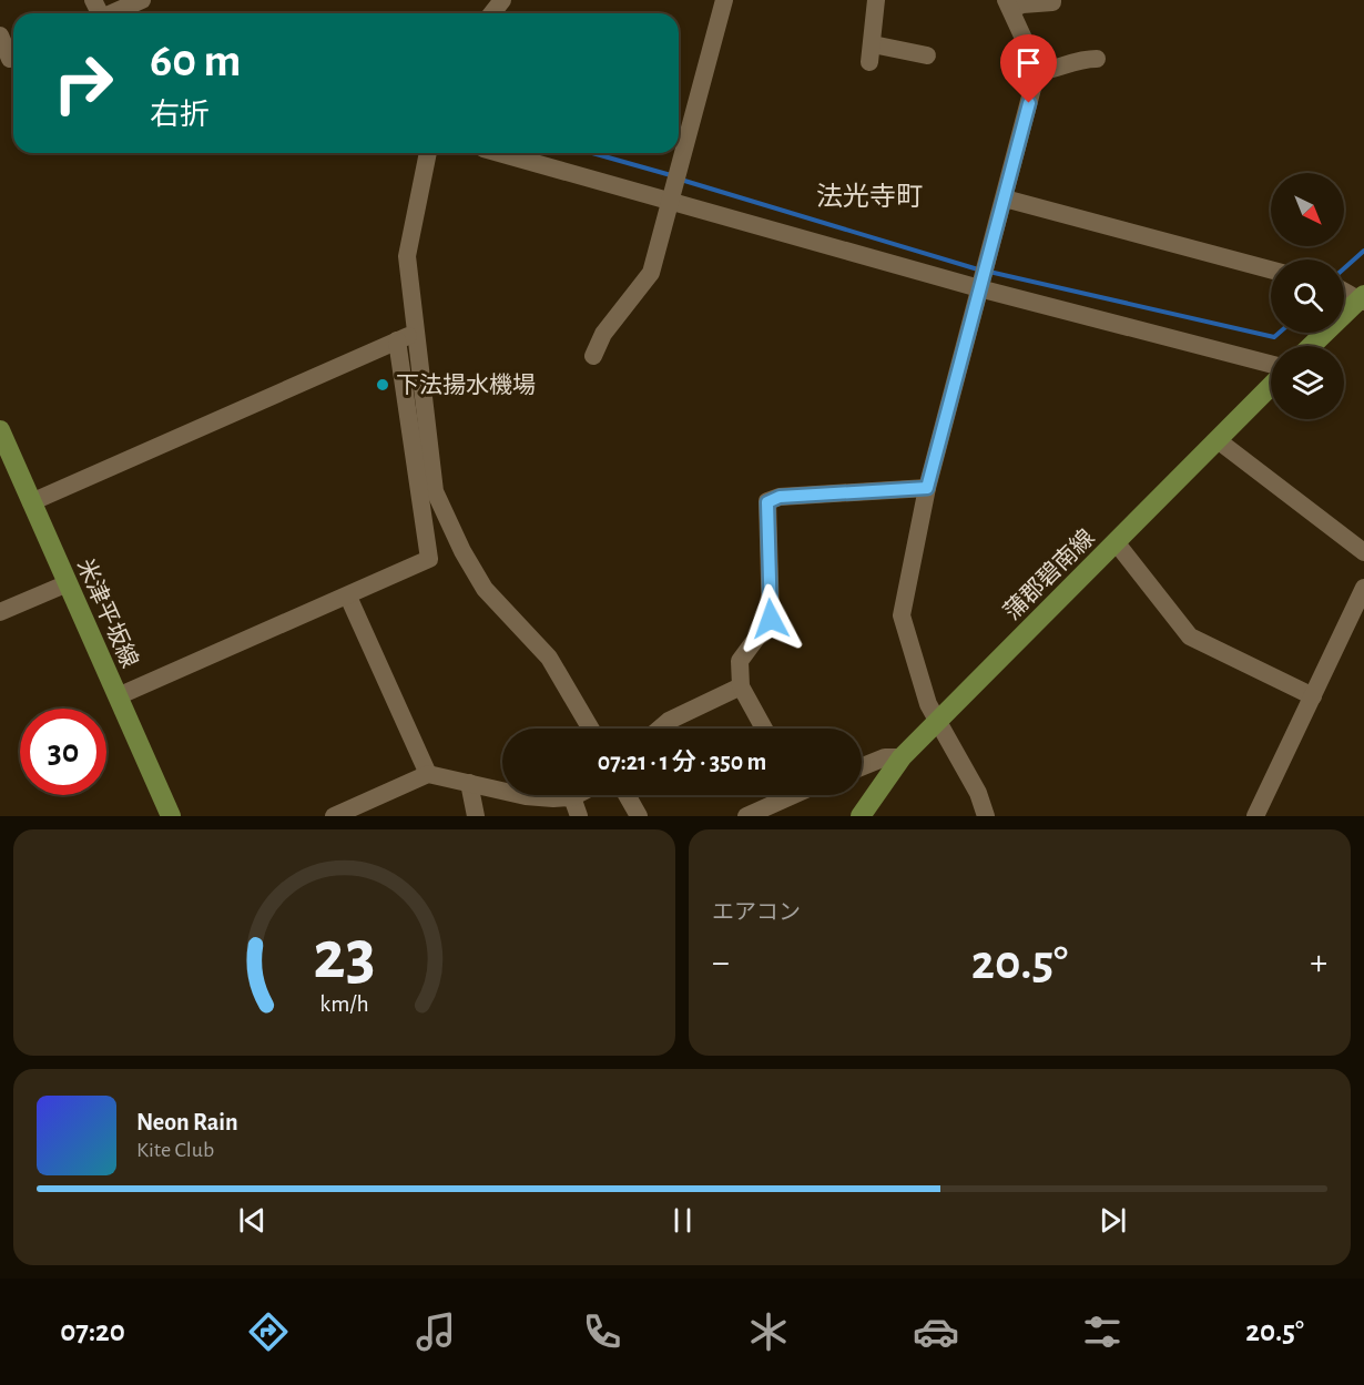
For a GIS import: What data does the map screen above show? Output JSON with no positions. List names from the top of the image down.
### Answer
{
  "streets": {
    "main road": ["蒲郡碧南線", "米津平坂線"]
  },
  "districts": ["法光寺町"],
  "places": ["下法揚水機場"],
  "north": "bottom right",
  "page": {
    "turn": ["60 m", "右折"],
    "limit": "30",
    "trip": "07:21 · 1 分 · 350 m",
    "tile": "エアコン",
    "heat": ["−", "20.5°", "+"],
    "song": ["Neon Rain", "Kite Club"],
    "tabs": ["07:20", "20.5°"],
    "gauge": ["23", "km/h"]
  }
}
